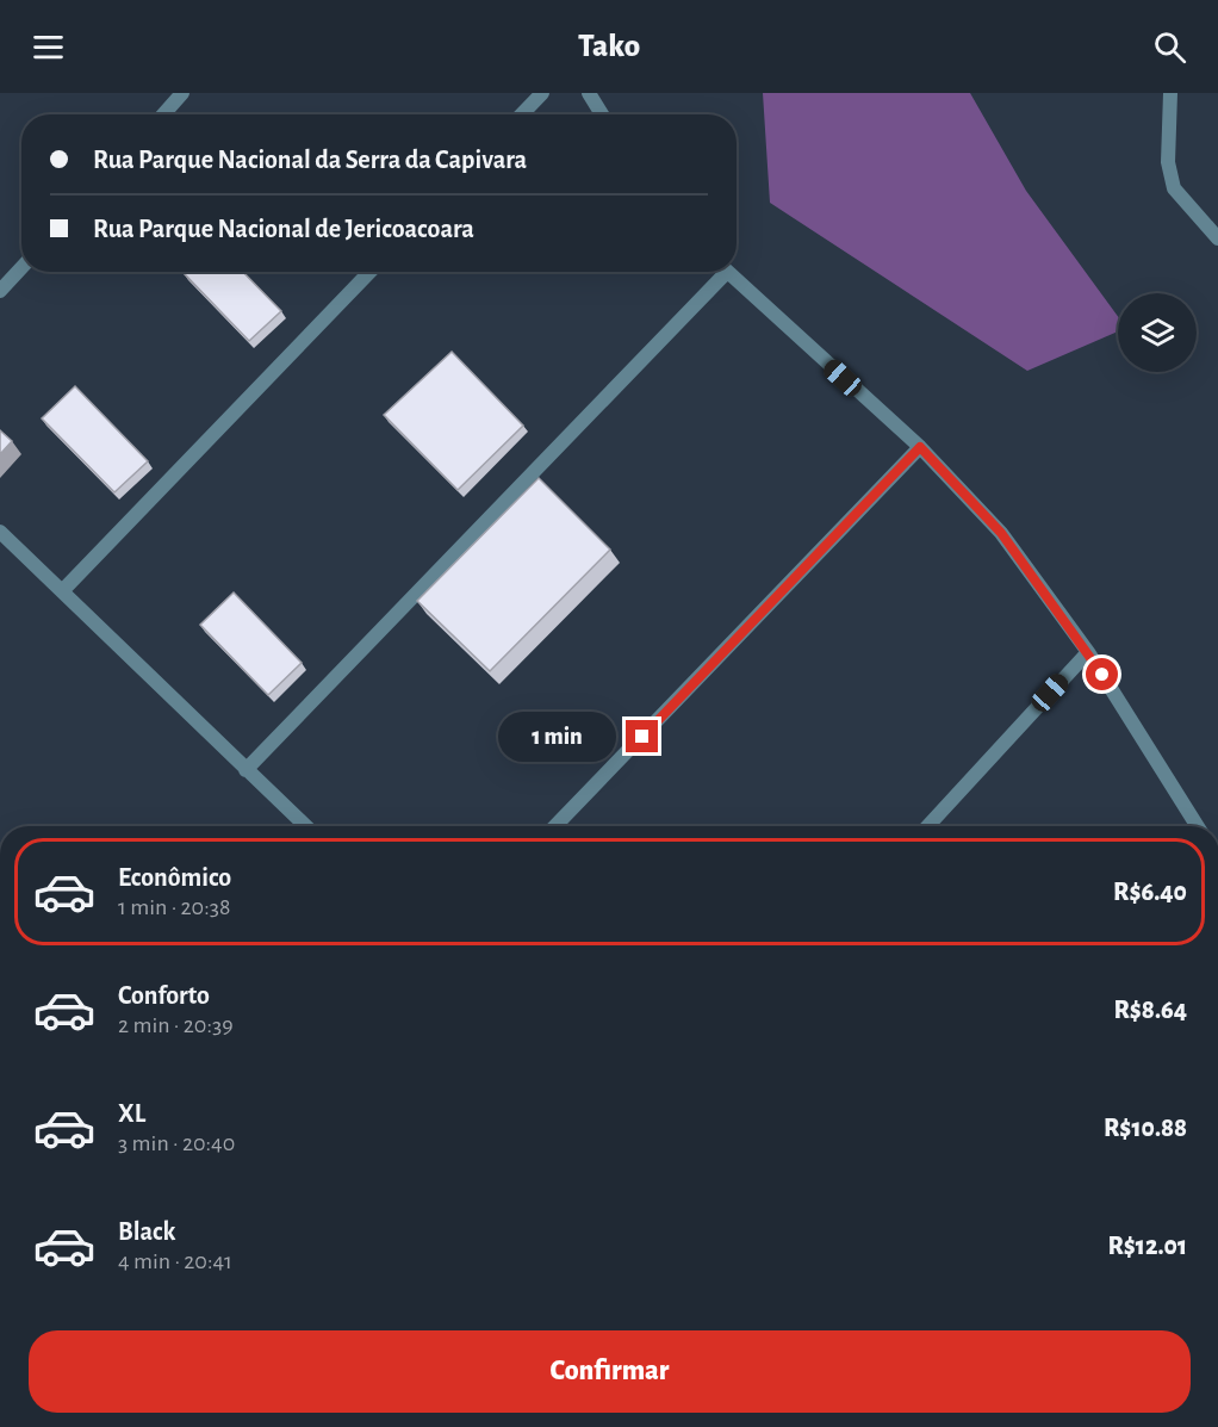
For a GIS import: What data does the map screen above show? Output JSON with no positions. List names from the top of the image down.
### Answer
{
  "page": {
    "header": "Tako",
    "banner": ["Rua Parque Nacional da Serra da Capivara", "Rua Parque Nacional de Jericoacoara"],
    "bubble": "1 min",
    "list": [
      {
        "name": "Econômico",
        "note": "1 min · 20:38",
        "value": "R$6.40"
      },
      {
        "name": "Conforto",
        "note": "2 min · 20:39",
        "value": "R$8.64"
      },
      {
        "name": "XL",
        "note": "3 min · 20:40",
        "value": "R$10.88"
      },
      {
        "name": "Black",
        "note": "4 min · 20:41",
        "value": "R$12.01"
      }
    ],
    "buttons": "Confirmar"
  }
}
